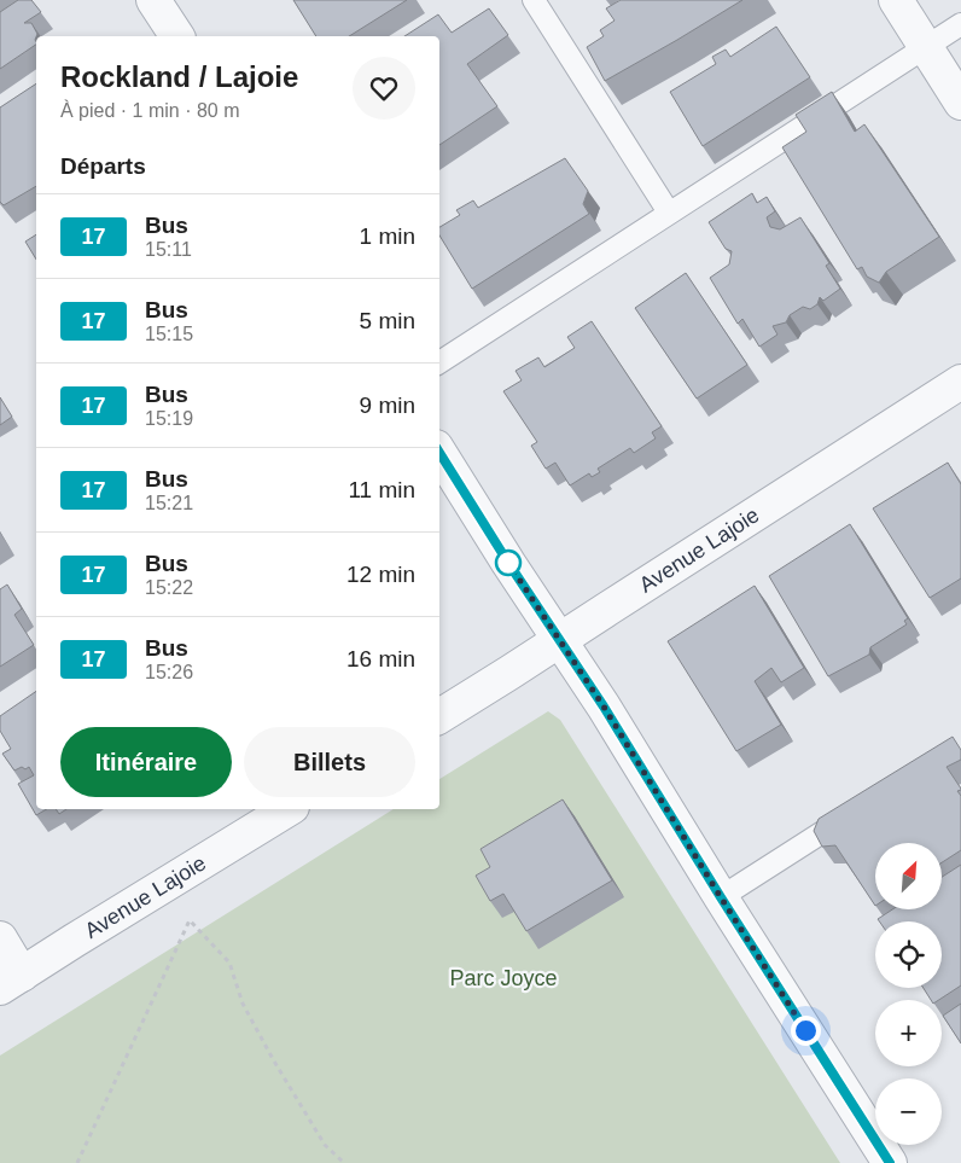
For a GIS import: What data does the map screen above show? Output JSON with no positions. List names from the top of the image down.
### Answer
{
  "streets": {
    "street": ["Avenue Lajoie"]
  },
  "parks": ["Parc Joyce"],
  "lines": ["bus line 17"],
  "north": "top right",
  "page": {
    "heading": [
      ["Rockland / Lajoie", "À pied · 1 min · 80 m"],
      "Départs"
    ],
    "list": [
      {
        "mark": "17",
        "name": "Bus",
        "note": "15:11",
        "value": "1 min"
      },
      {
        "mark": "17",
        "name": "Bus",
        "note": "15:15",
        "value": "5 min"
      },
      {
        "mark": "17",
        "name": "Bus",
        "note": "15:19",
        "value": "9 min"
      },
      {
        "mark": "17",
        "name": "Bus",
        "note": "15:21",
        "value": "11 min"
      },
      {
        "mark": "17",
        "name": "Bus",
        "note": "15:22",
        "value": "12 min"
      },
      {
        "mark": "17",
        "name": "Bus",
        "note": "15:26",
        "value": "16 min"
      }
    ],
    "buttons": ["Itinéraire", "Billets"],
    "map_buttons": ["+", "−"]
  }
}
